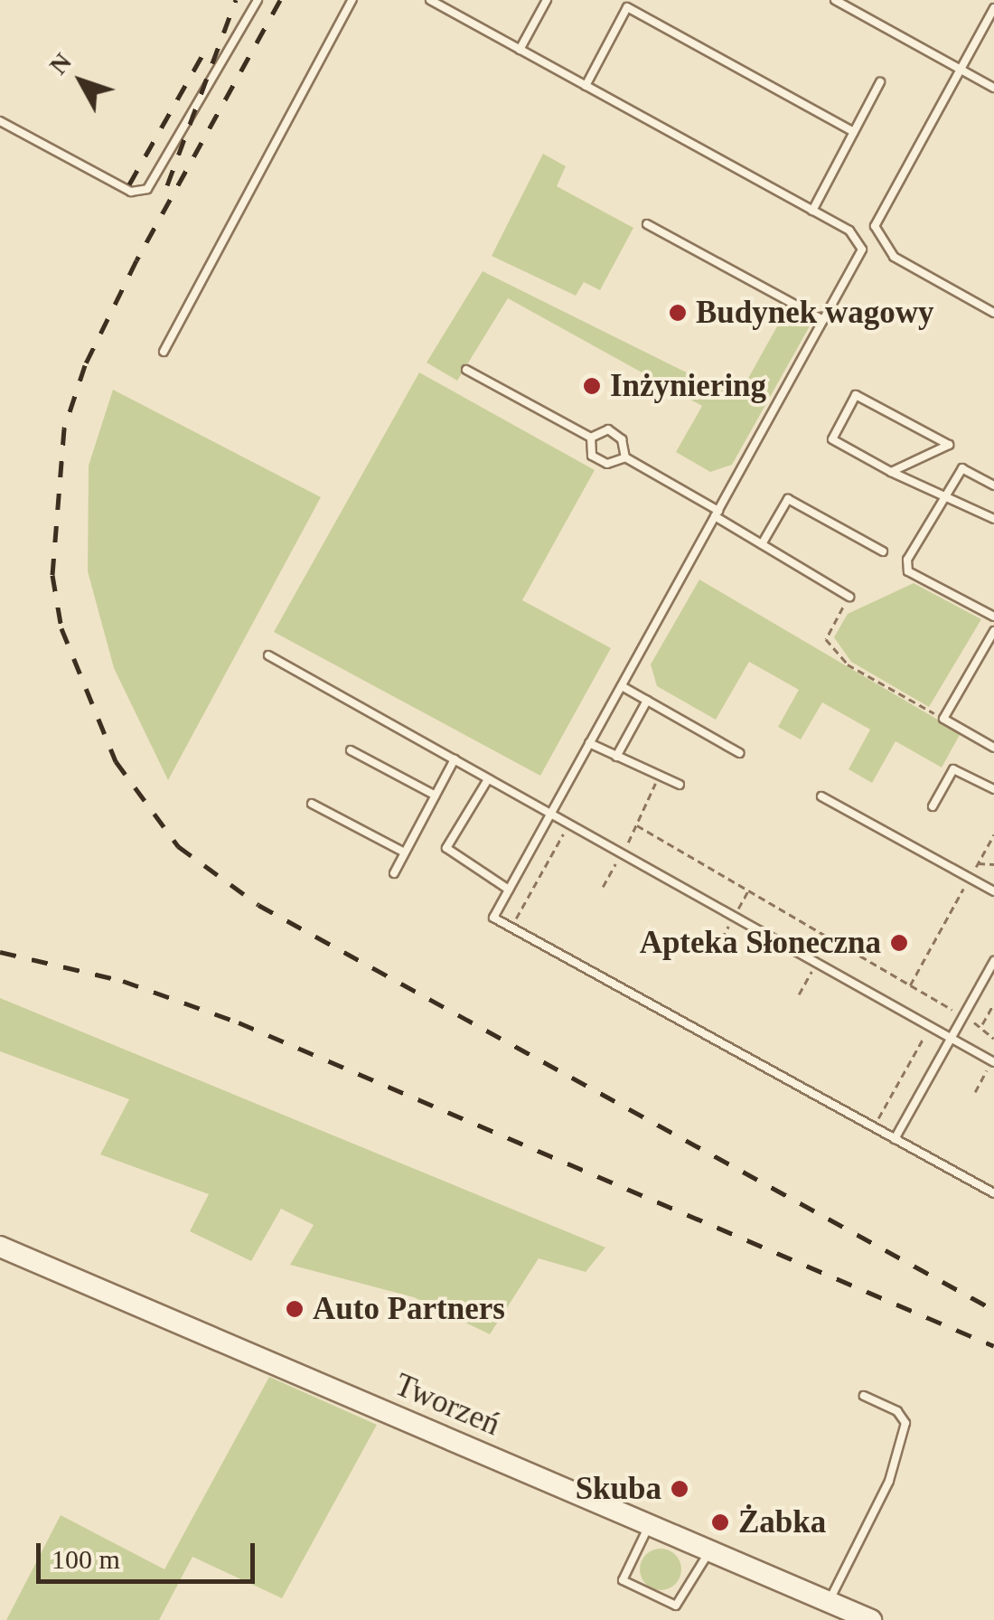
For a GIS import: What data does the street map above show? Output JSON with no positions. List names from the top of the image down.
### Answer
{
  "streets": {
    "street": ["Tworzeń"]
  },
  "places": [
    "Budynek wagowy",
    "Inżyniering",
    "Apteka Słoneczna",
    "Auto Partners",
    "Skuba",
    "Żabka"
  ],
  "scale_bar": "100 m",
  "north": "top left"
}
